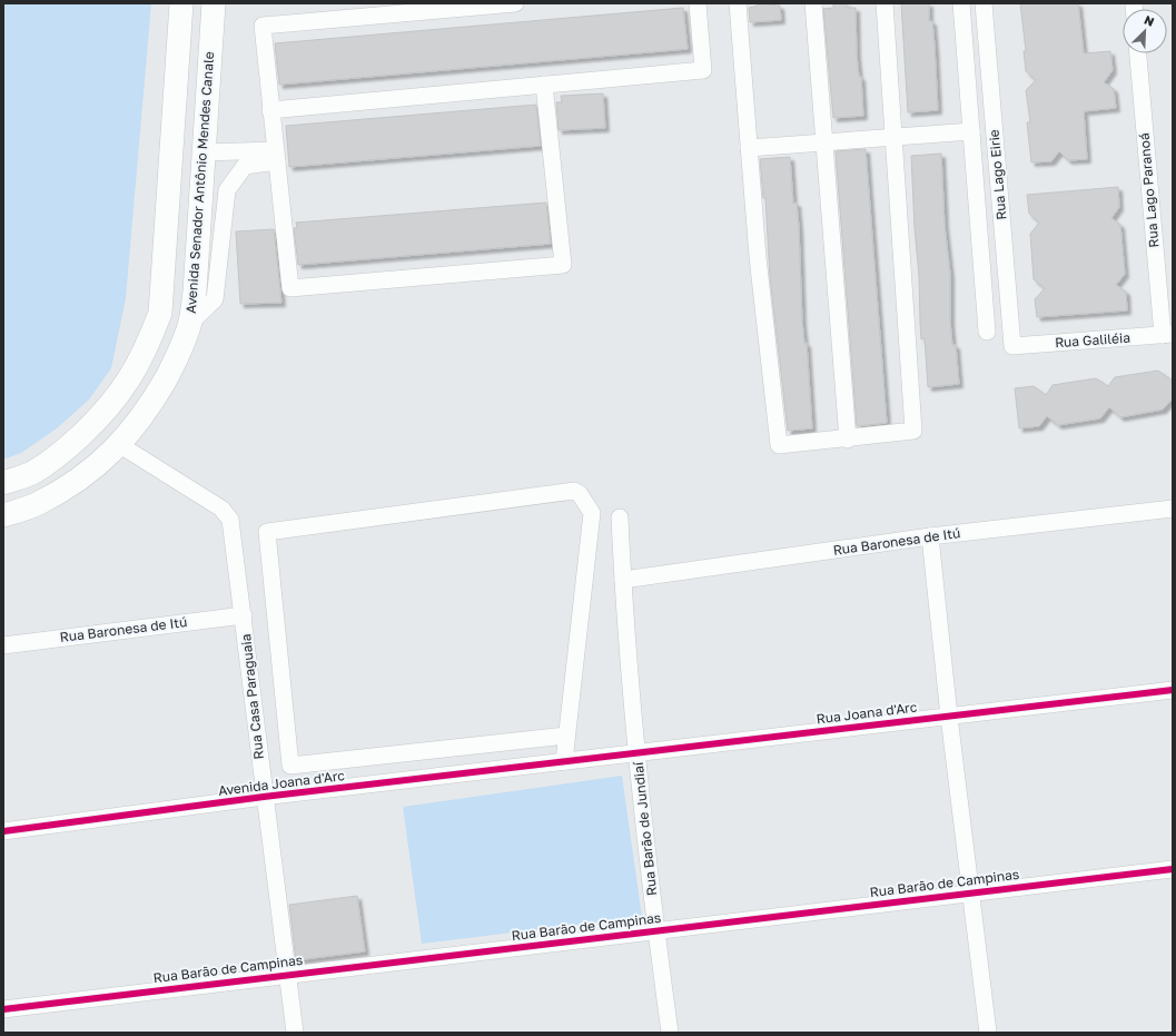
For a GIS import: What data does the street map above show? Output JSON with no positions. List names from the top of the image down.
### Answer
{
  "streets": {
    "main road": ["Avenida Senador Antônio Mendes Canale"],
    "street": [
      "Rua Lago Eirie",
      "Rua Lago Paranoá",
      "Rua Galiléia",
      "Rua Baronesa de Itú",
      "Rua Casa Paraguaia",
      "Rua Joana d'Arc",
      "Avenida Joana d'Arc",
      "Rua Barão de Jundiaí",
      "Rua Barão de Campinas"
    ]
  },
  "crossings": [
    ["Rua Lago Eirie", "Rua Galiléia"],
    ["Avenida Senador Antônio Mendes Canale", "Rua Casa Paraguaia"],
    ["Rua Lago Paranoá", "Rua Galiléia"],
    ["Rua Baronesa de Itú", "Rua Casa Paraguaia"],
    ["Rua Baronesa de Itú", "Rua Barão de Jundiaí"],
    ["Rua Casa Paraguaia", "Avenida Joana d'Arc"],
    ["Rua Casa Paraguaia", "Rua Barão de Campinas"],
    ["Rua Joana d'Arc", "Avenida Joana d'Arc"],
    ["Rua Joana d'Arc", "Rua Barão de Jundiaí"],
    ["Rua Barão de Jundiaí", "Rua Barão de Campinas"]
  ],
  "north": "top right"
}
